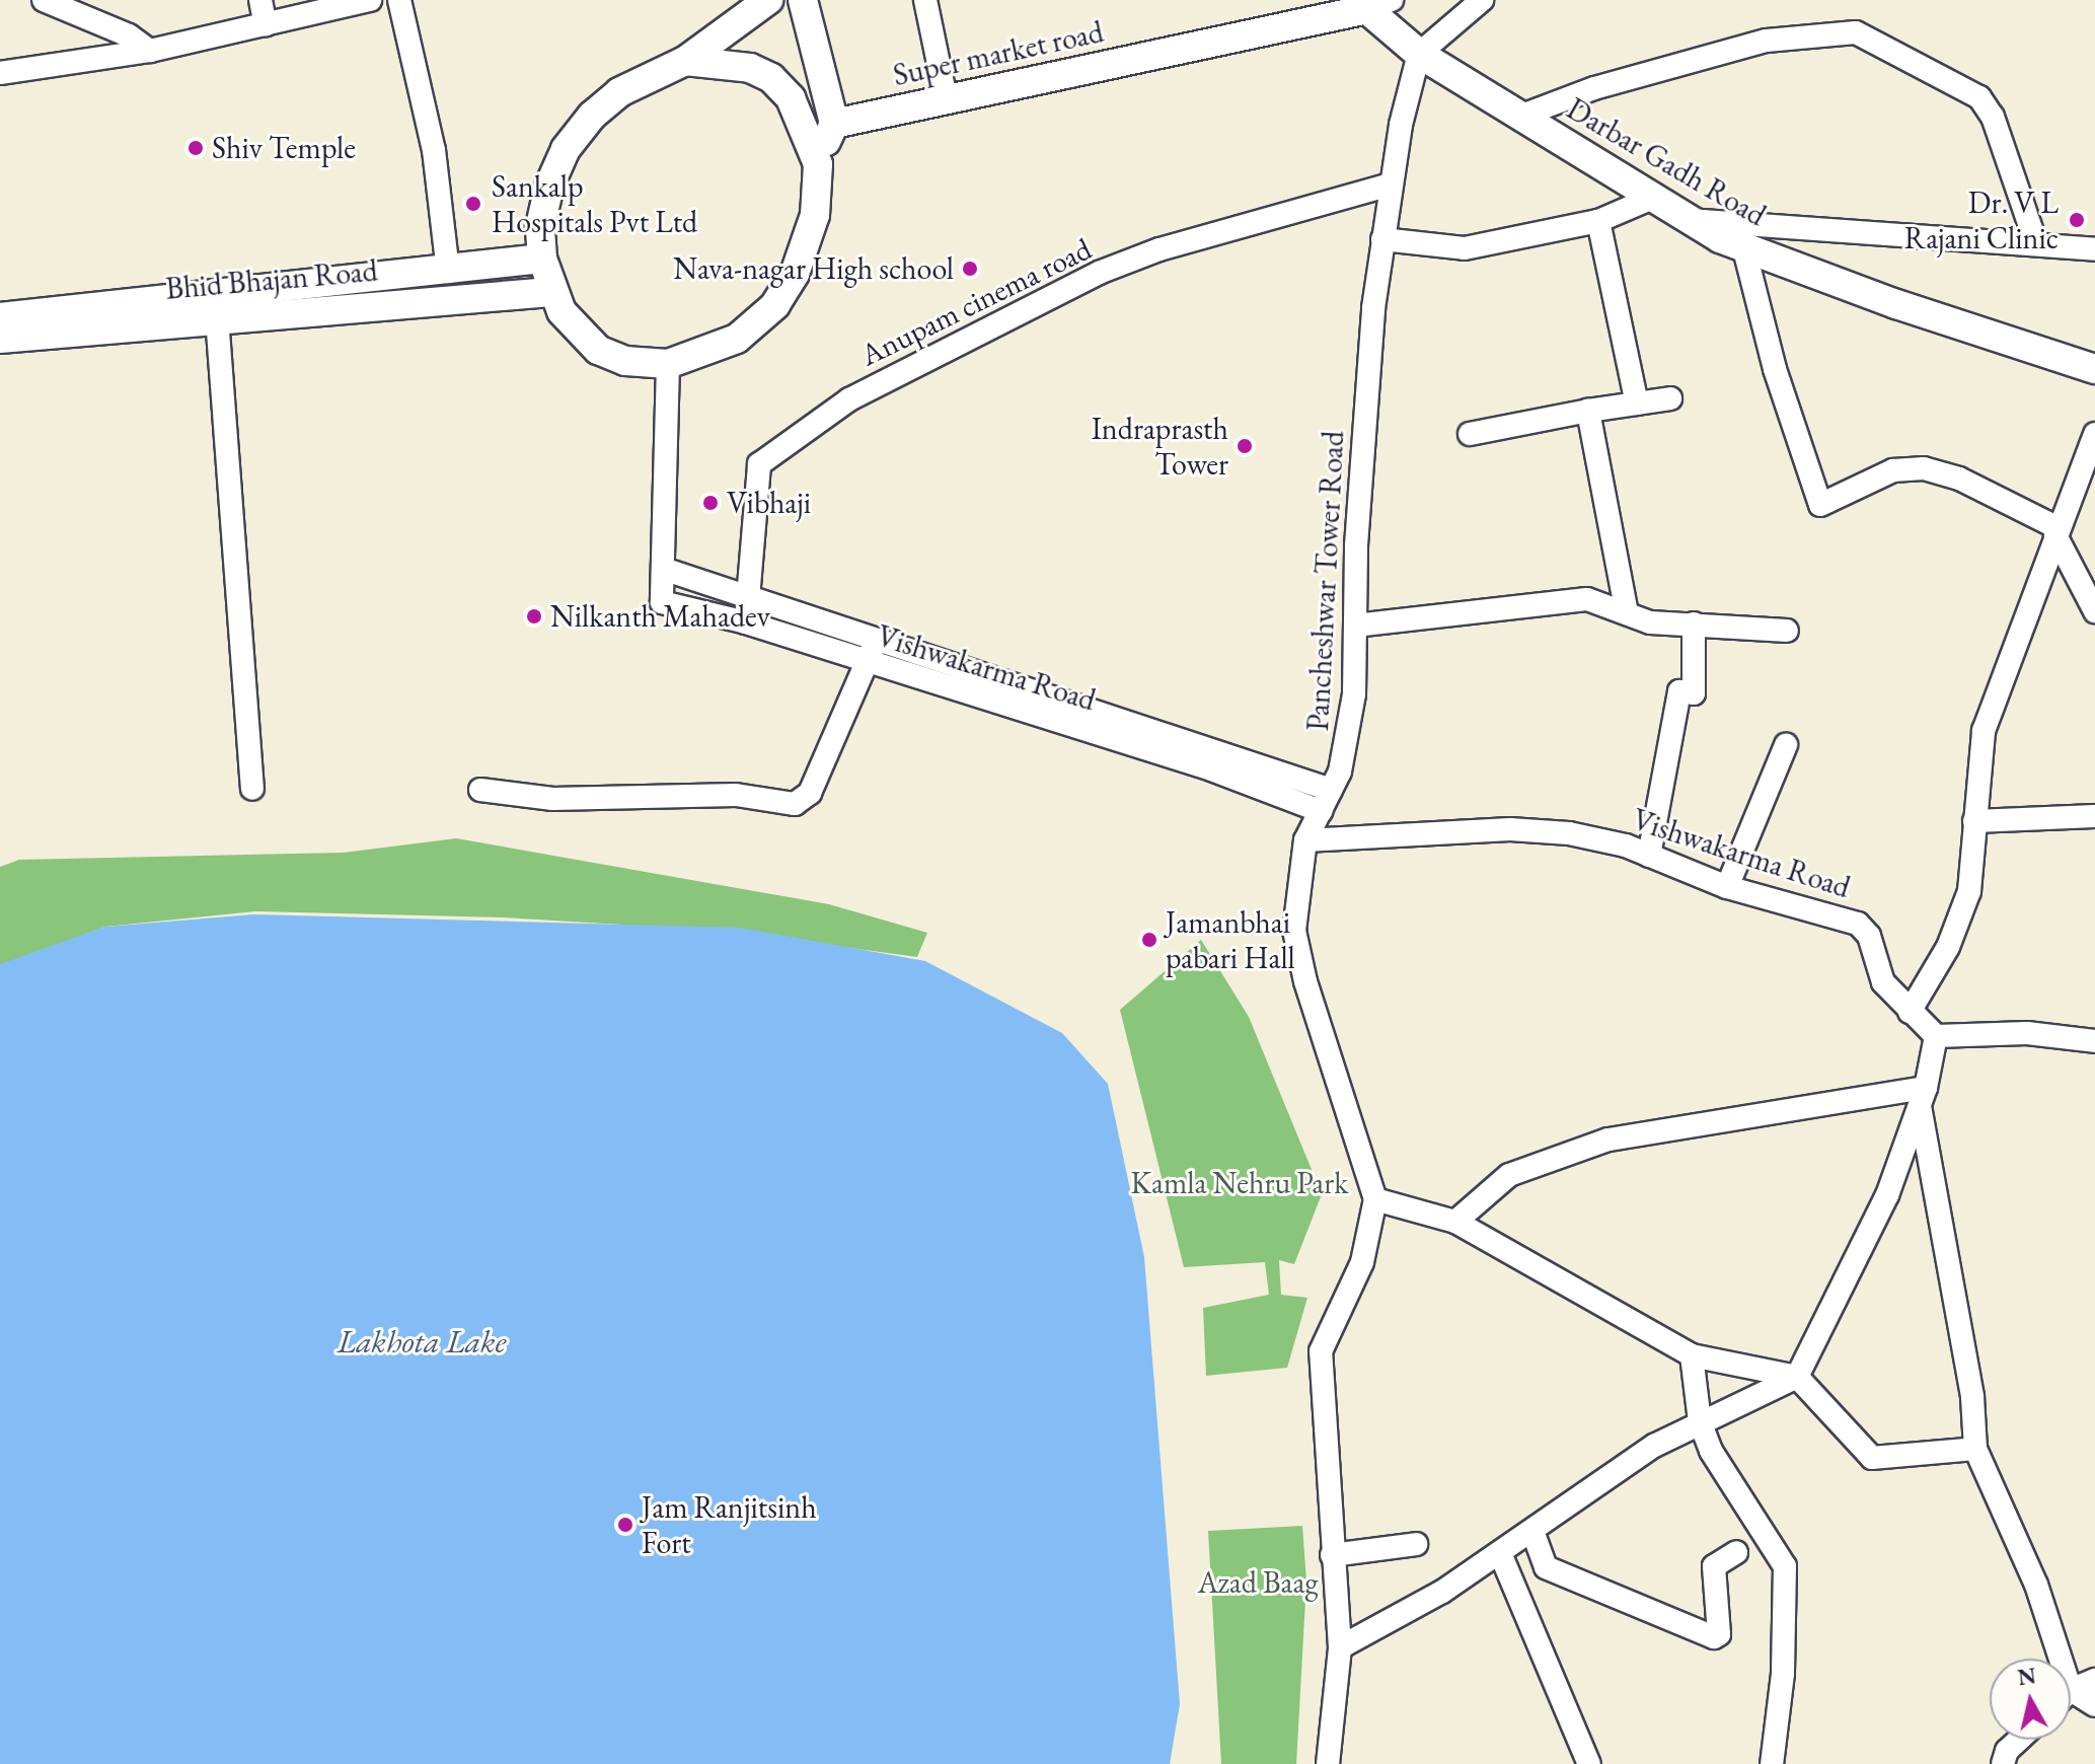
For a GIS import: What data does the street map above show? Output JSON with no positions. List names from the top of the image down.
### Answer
{
  "streets": {
    "main road": ["Super market road", "Darbar Gadh Road", "Bhid Bhajan Road"],
    "street": ["Anupam cinema road", "Pancheshwar Tower Road", "Vishwakarma Road"]
  },
  "crossings": [
    ["Super market road", "Darbar Gadh Road"],
    ["Darbar Gadh Road", "Pancheshwar Tower Road"],
    ["Bhid Bhajan Road", "Vishwakarma Road"],
    ["Anupam cinema road", "Pancheshwar Tower Road"],
    ["Anupam cinema road", "Vishwakarma Road"],
    ["Pancheshwar Tower Road", "Vishwakarma Road"]
  ],
  "water": ["Lakhota Lake"],
  "parks": ["Kamla Nehru Park", "Azad Baag"],
  "places": [
    "Shiv Temple",
    "Sankalp Hospitals Pvt Ltd",
    "Dr. V L Rajani Clinic",
    "Nava-nagar High school",
    "Indraprasth Tower",
    "Vibhaji",
    "Nilkanth Mahadev",
    "Jamanbhai pabari Hall",
    "Jam Ranjitsinh Fort"
  ],
  "north": "top"
}
